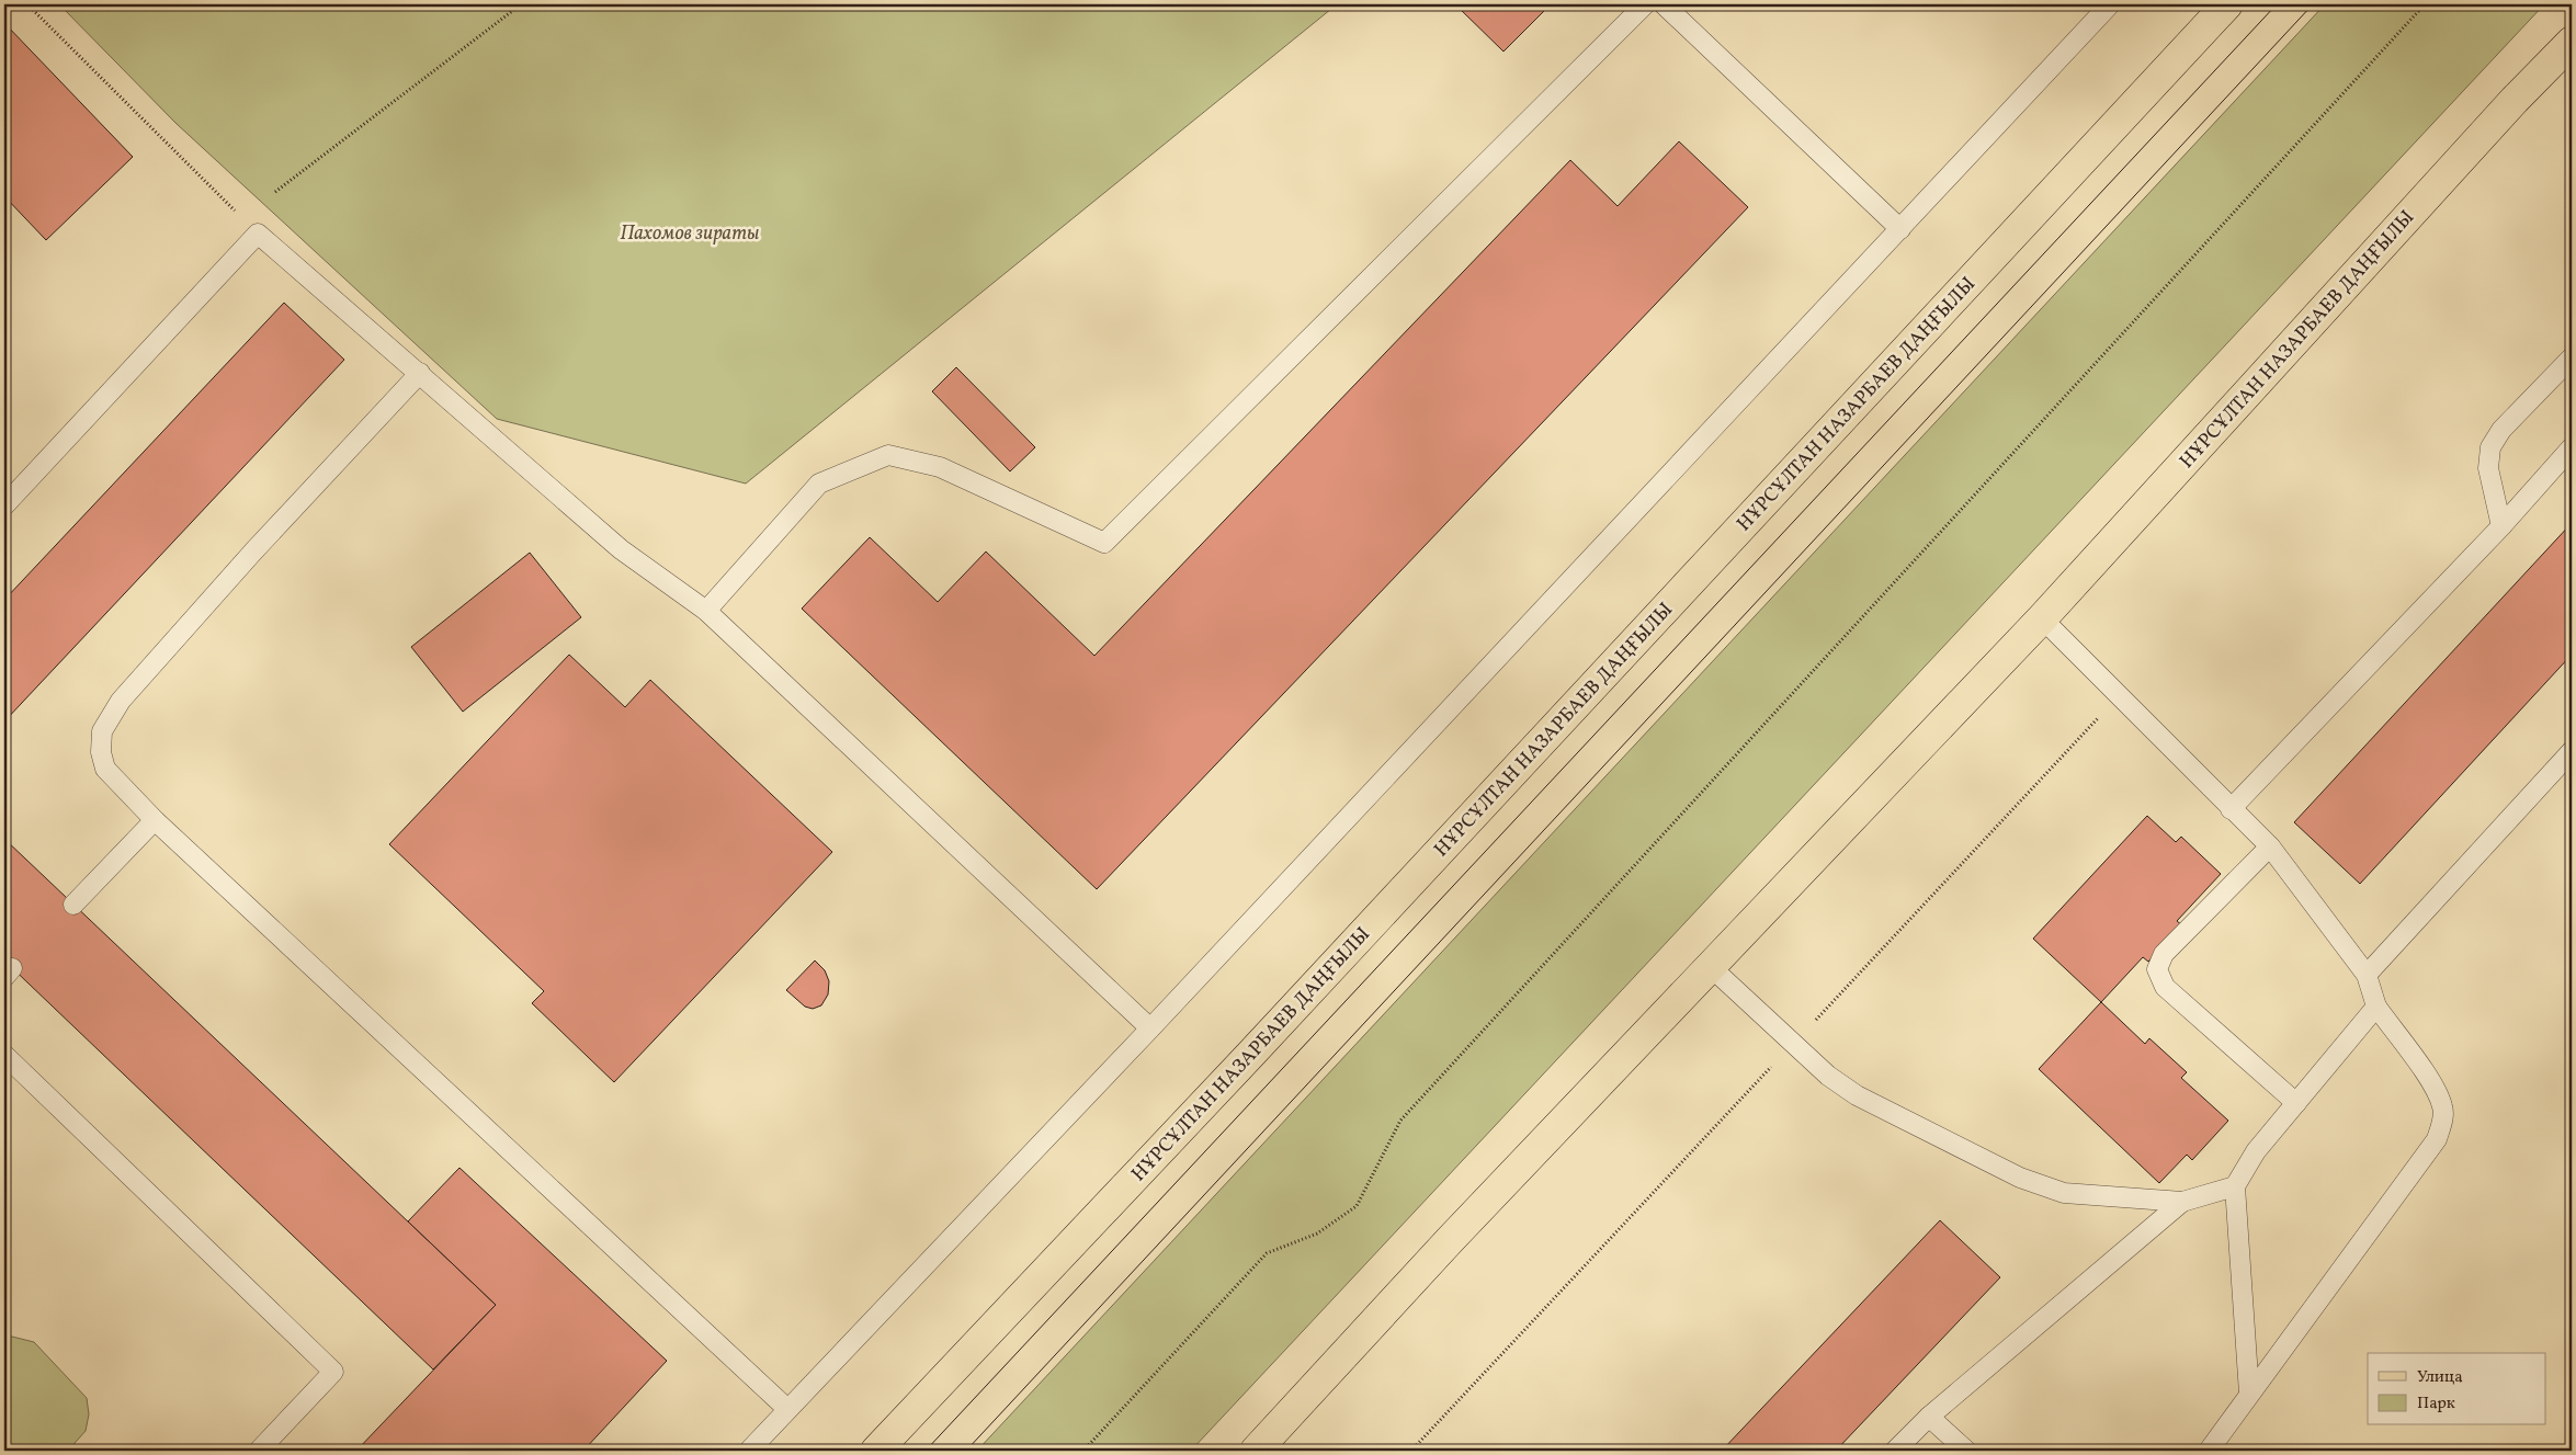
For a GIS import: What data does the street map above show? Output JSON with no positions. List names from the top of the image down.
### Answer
{
  "streets": {
    "main road": ["НҰРСҰЛТАН НАЗАРБАЕВ ДАҢҒЫЛЫ"]
  },
  "parks": ["Пахомов зираты"],
  "legend": ["Улица", "Парк"]
}
